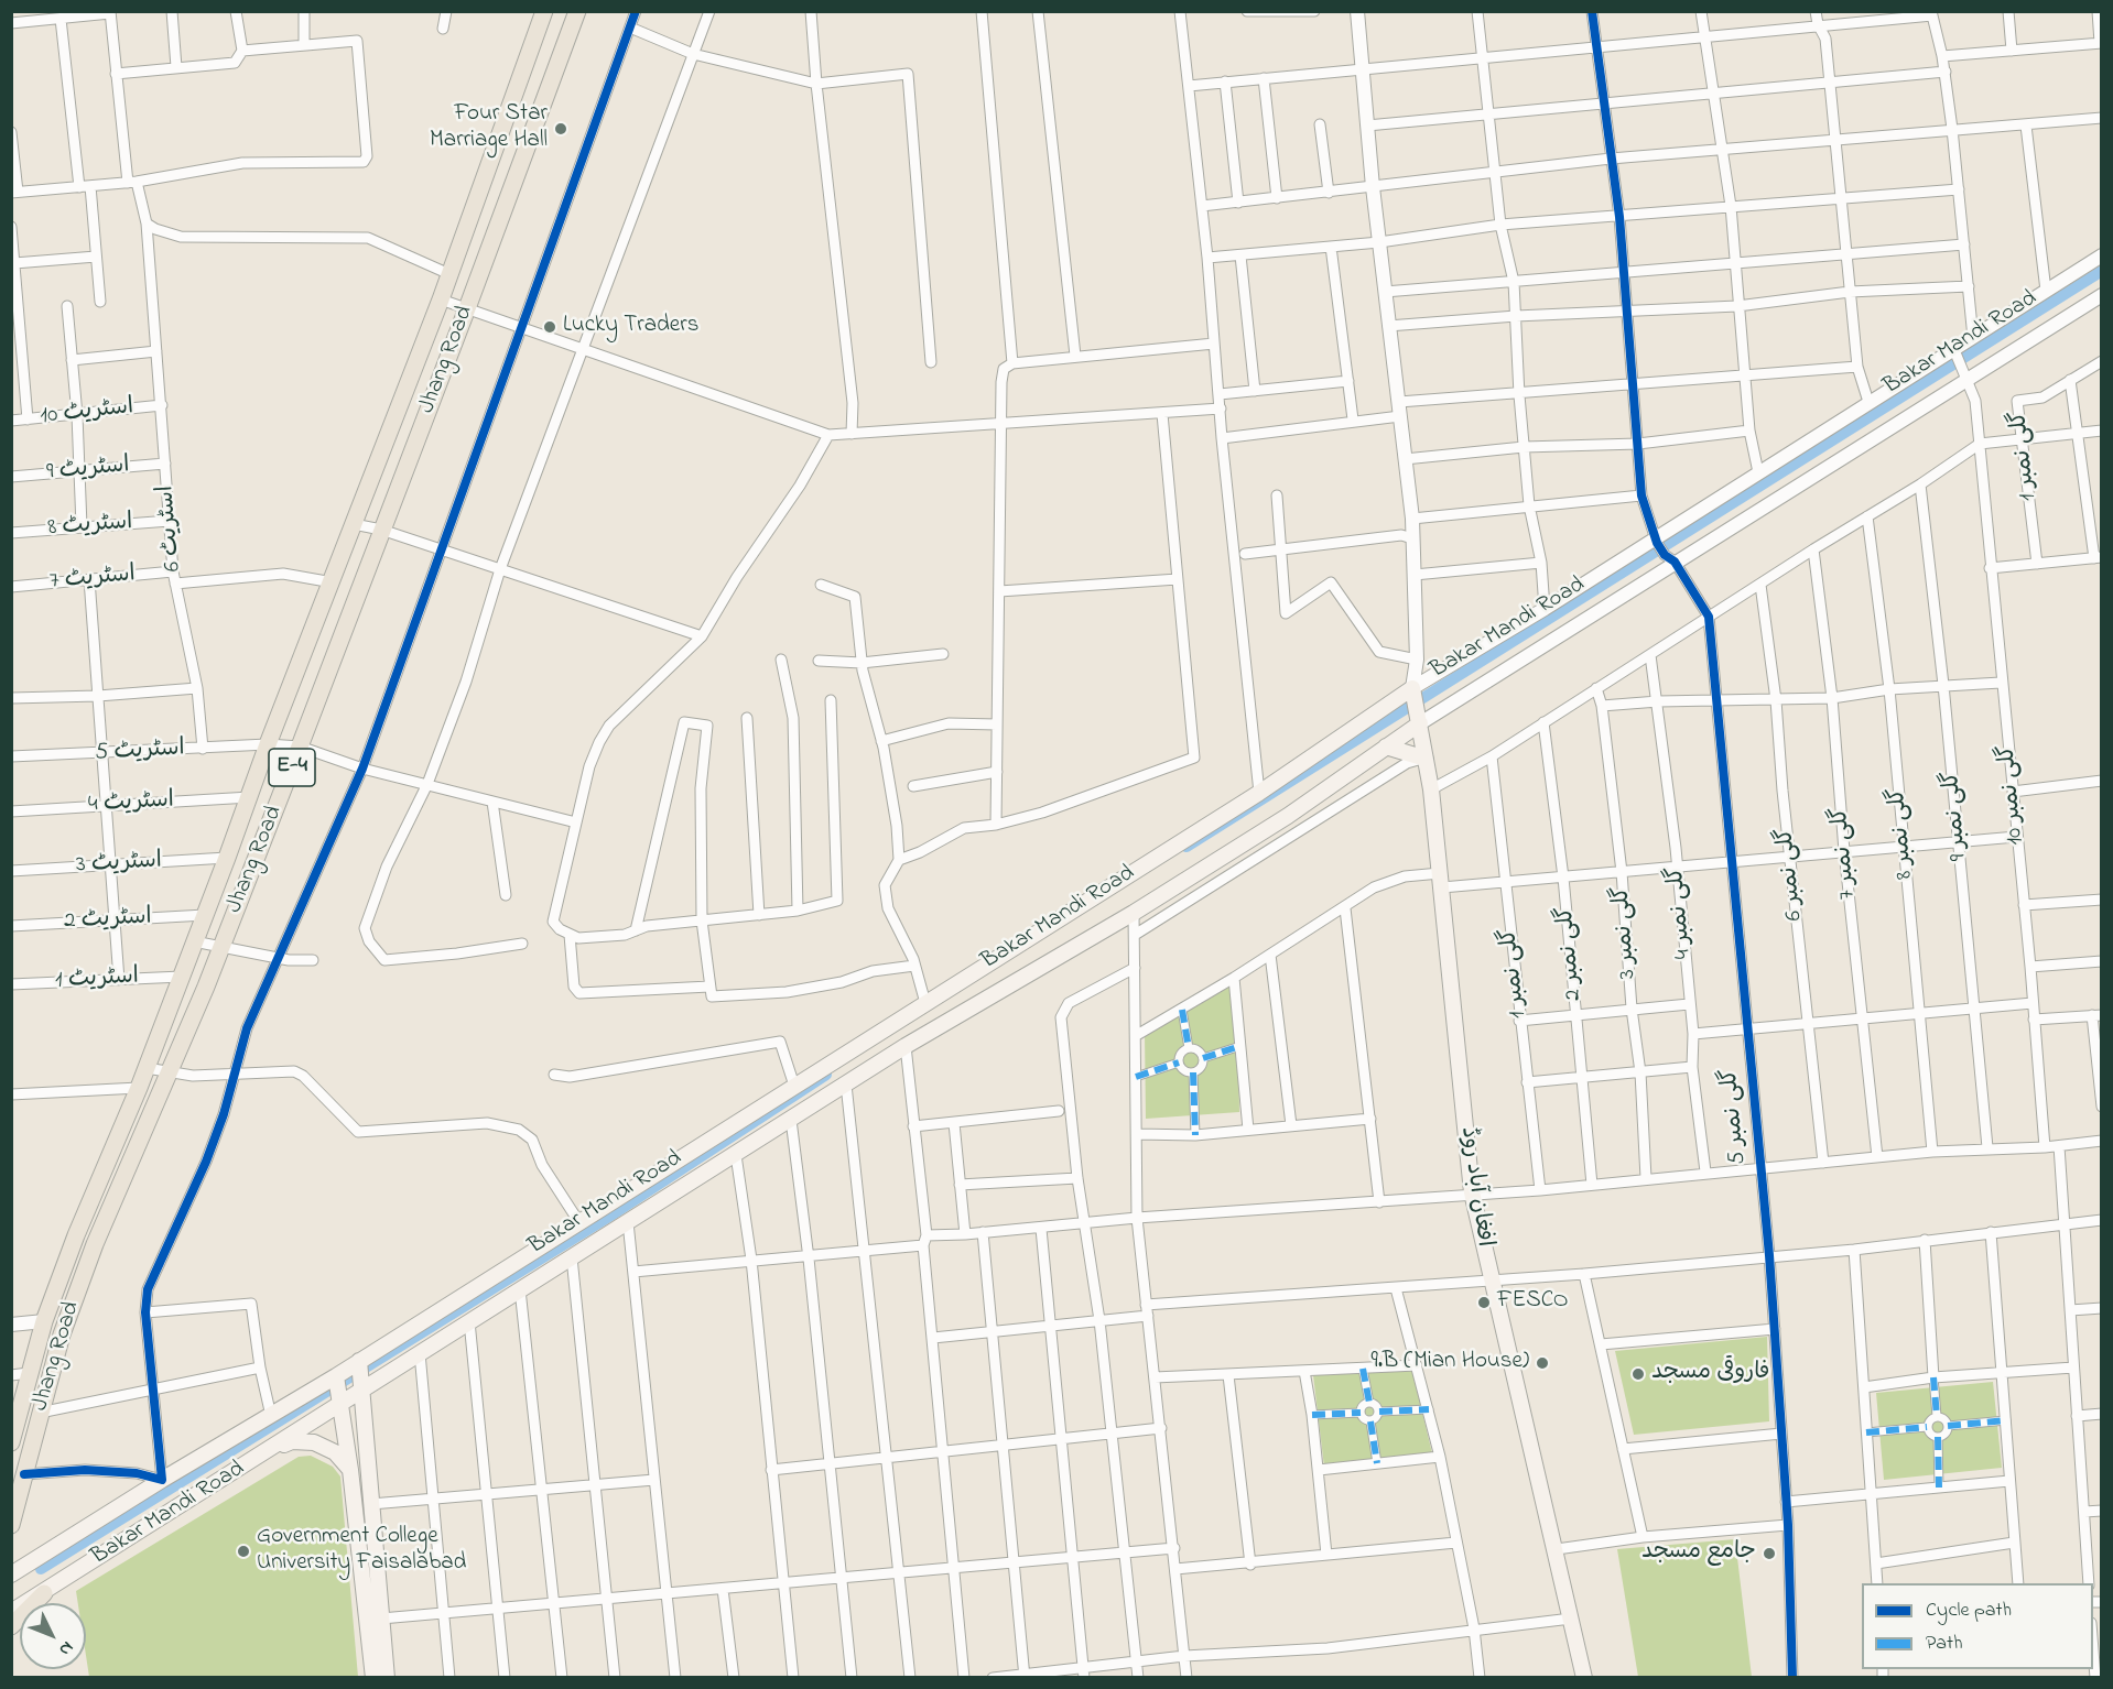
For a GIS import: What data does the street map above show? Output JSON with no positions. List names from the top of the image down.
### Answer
{
  "streets": {
    "main road": [
      "Bakar Mandi Road",
      "Jhang Road",
      "E-4",
      "افغان آباد روڈ"
    ],
    "street": [
      "اسٹریٹ 10",
      "گلی نمبر 1",
      "اسٹریٹ 9",
      "اسٹریٹ 8",
      "اسٹریٹ 6",
      "اسٹریٹ 7",
      "اسٹریٹ 5",
      "گلی نمبر 10",
      "اسٹریٹ 4",
      "گلی نمبر 9",
      "گلی نمبر 8",
      "گلی نمبر 7",
      "اسٹریٹ 3",
      "گلی نمبر 6",
      "گلی نمبر 4",
      "اسٹریٹ 2",
      "گلی نمبر 3",
      "گلی نمبر 2",
      "اسٹریٹ 1",
      "گلی نمبر 5"
    ]
  },
  "crossings": [
    ["Bakar Mandi Road", "گلی نمبر 10"],
    ["Bakar Mandi Road", "گلی نمبر 5"],
    ["Bakar Mandi Road", "افغان آباد روڈ"],
    ["Jhang Road", "اسٹریٹ 5"],
    ["Jhang Road", "اسٹریٹ 4"],
    ["Jhang Road", "اسٹریٹ 3"],
    ["Jhang Road", "اسٹریٹ 2"],
    ["Jhang Road", "اسٹریٹ 1"],
    ["اسٹریٹ 10", "اسٹریٹ 6"],
    ["اسٹریٹ 9", "اسٹریٹ 6"],
    ["اسٹریٹ 8", "اسٹریٹ 6"],
    ["اسٹریٹ 6", "اسٹریٹ 7"],
    ["اسٹریٹ 6", "اسٹریٹ 5"]
  ],
  "places": [
    "Four Star Marriage Hall",
    "Lucky Traders",
    "FESCO",
    "9.B (Mian House)",
    "فاروقی مسجد",
    "Government College University Faisalabad",
    "جامع مسجد"
  ],
  "legend": ["Cycle path", "Path"],
  "north": "bottom right"
}
